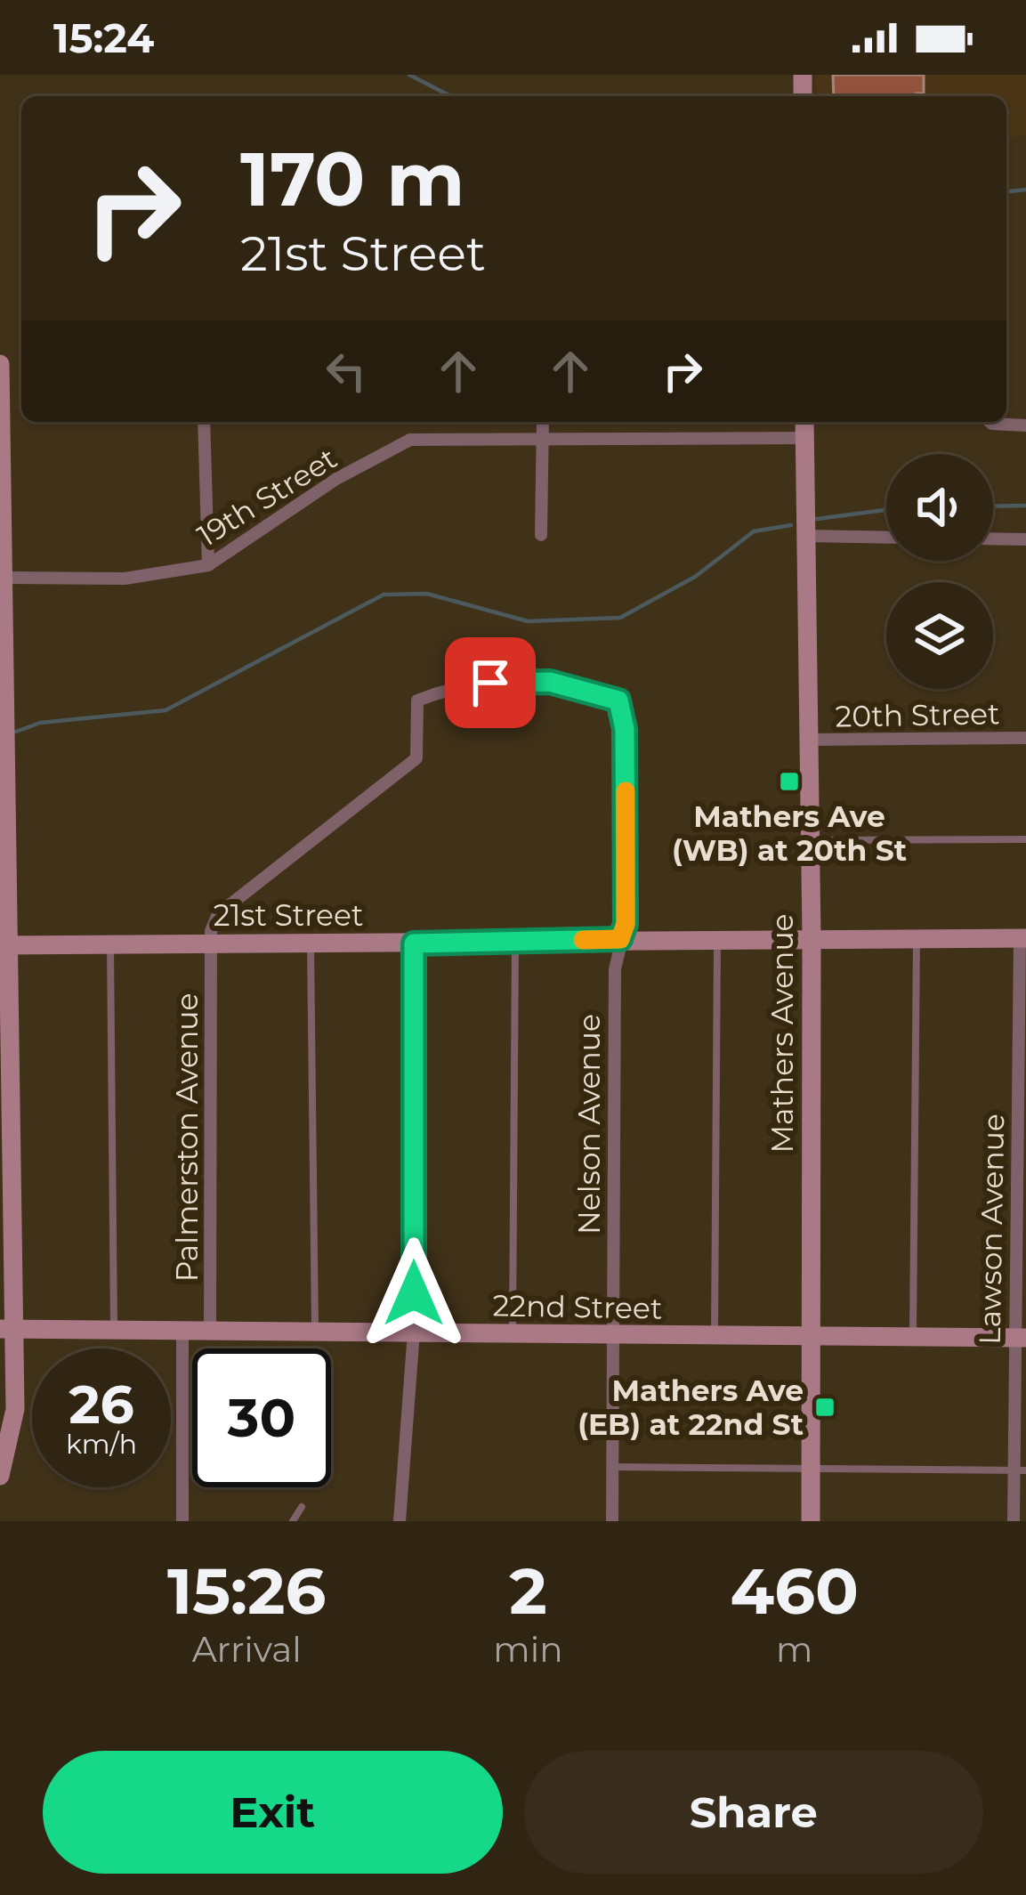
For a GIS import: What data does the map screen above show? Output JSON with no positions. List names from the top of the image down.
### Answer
{
  "streets": {
    "street": [
      "19th Street",
      "20th Street",
      "21st Street",
      "Mathers Avenue",
      "Nelson Avenue",
      "Palmerston Avenue",
      "Lawson Avenue",
      "22nd Street"
    ]
  },
  "crossings": [
    ["19th Street", "Mathers Avenue"],
    ["20th Street", "Mathers Avenue"],
    ["21st Street", "Mathers Avenue"],
    ["21st Street", "Nelson Avenue"],
    ["21st Street", "Palmerston Avenue"],
    ["21st Street", "Lawson Avenue"],
    ["Mathers Avenue", "22nd Street"],
    ["Nelson Avenue", "Palmerston Avenue"],
    ["Nelson Avenue", "22nd Street"],
    ["Palmerston Avenue", "22nd Street"],
    ["Lawson Avenue", "22nd Street"]
  ],
  "places": {
    "transit": ["Mathers Ave (WB) at 20th St", "Mathers Ave (EB) at 22nd St"]
  },
  "page": {
    "status": "15:24",
    "turn": ["170 m", "21st Street"],
    "speed": "26 km/h",
    "limit": "30",
    "eta": [
      "15:26",
      "Arrival",
      "2",
      "min",
      "460",
      "m"
    ],
    "buttons": ["Exit", "Share"]
  }
}
